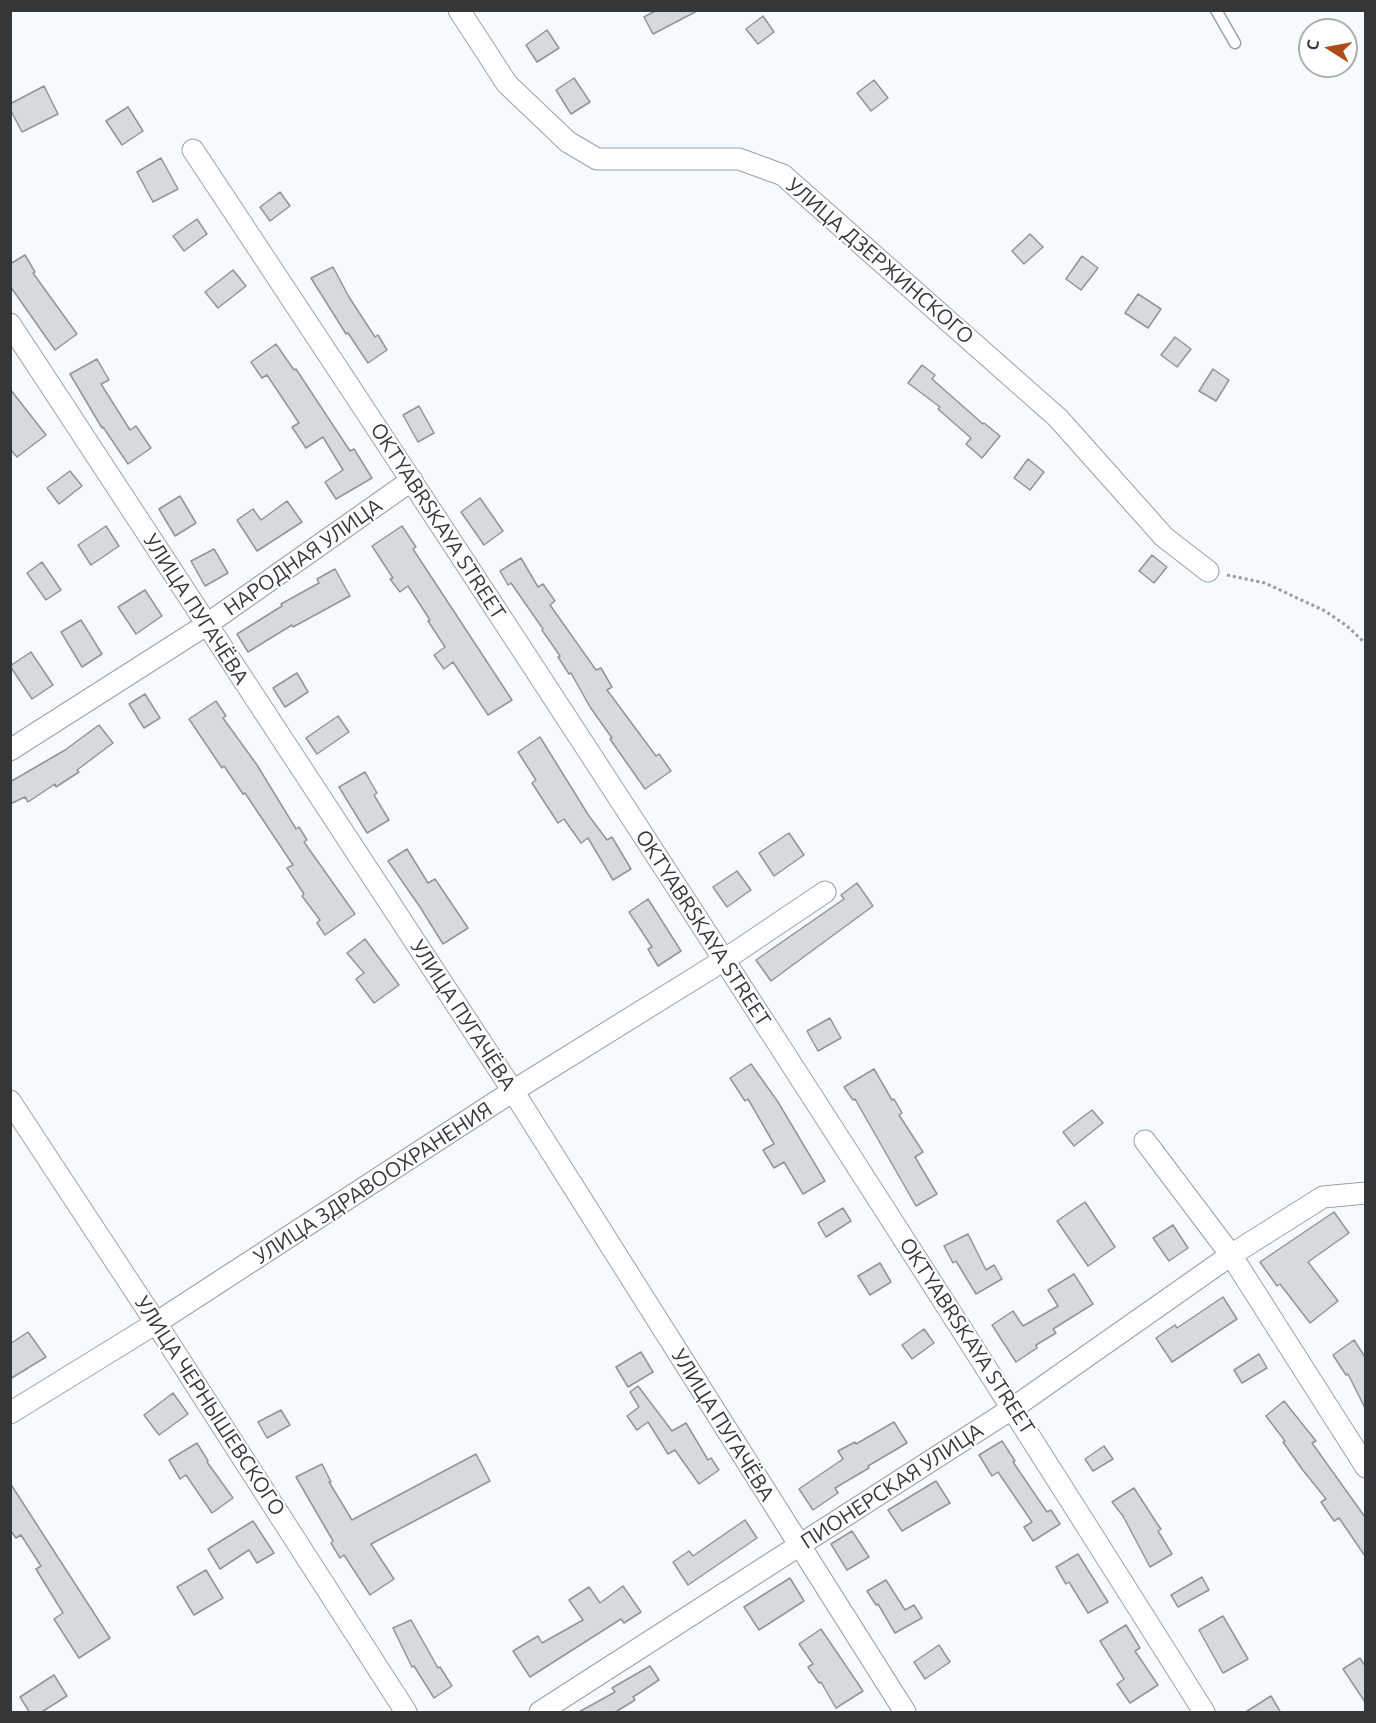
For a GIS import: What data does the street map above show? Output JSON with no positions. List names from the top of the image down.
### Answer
{
  "streets": {
    "street": [
      "УЛИЦА ДЗЕРЖИНСКОГО",
      "OKTYABRSKAYA STREET",
      "НАРОДНАЯ УЛИЦА",
      "УЛИЦА ПУГАЧЁВА",
      "УЛИЦА ЗДРАВООХРАНЕНИЯ",
      "УЛИЦА ЧЕРНЫШЕВСКОГО",
      "ПИОНЕРСКАЯ УЛИЦА"
    ]
  },
  "crossings": [
    ["OKTYABRSKAYA STREET", "НАРОДНАЯ УЛИЦА"],
    ["OKTYABRSKAYA STREET", "УЛИЦА ЗДРАВООХРАНЕНИЯ"],
    ["OKTYABRSKAYA STREET", "ПИОНЕРСКАЯ УЛИЦА"],
    ["НАРОДНАЯ УЛИЦА", "УЛИЦА ПУГАЧЁВА"],
    ["УЛИЦА ПУГАЧЁВА", "УЛИЦА ЗДРАВООХРАНЕНИЯ"],
    ["УЛИЦА ПУГАЧЁВА", "ПИОНЕРСКАЯ УЛИЦА"],
    ["УЛИЦА ЗДРАВООХРАНЕНИЯ", "УЛИЦА ЧЕРНЫШЕВСКОГО"]
  ],
  "north": "left"
}
